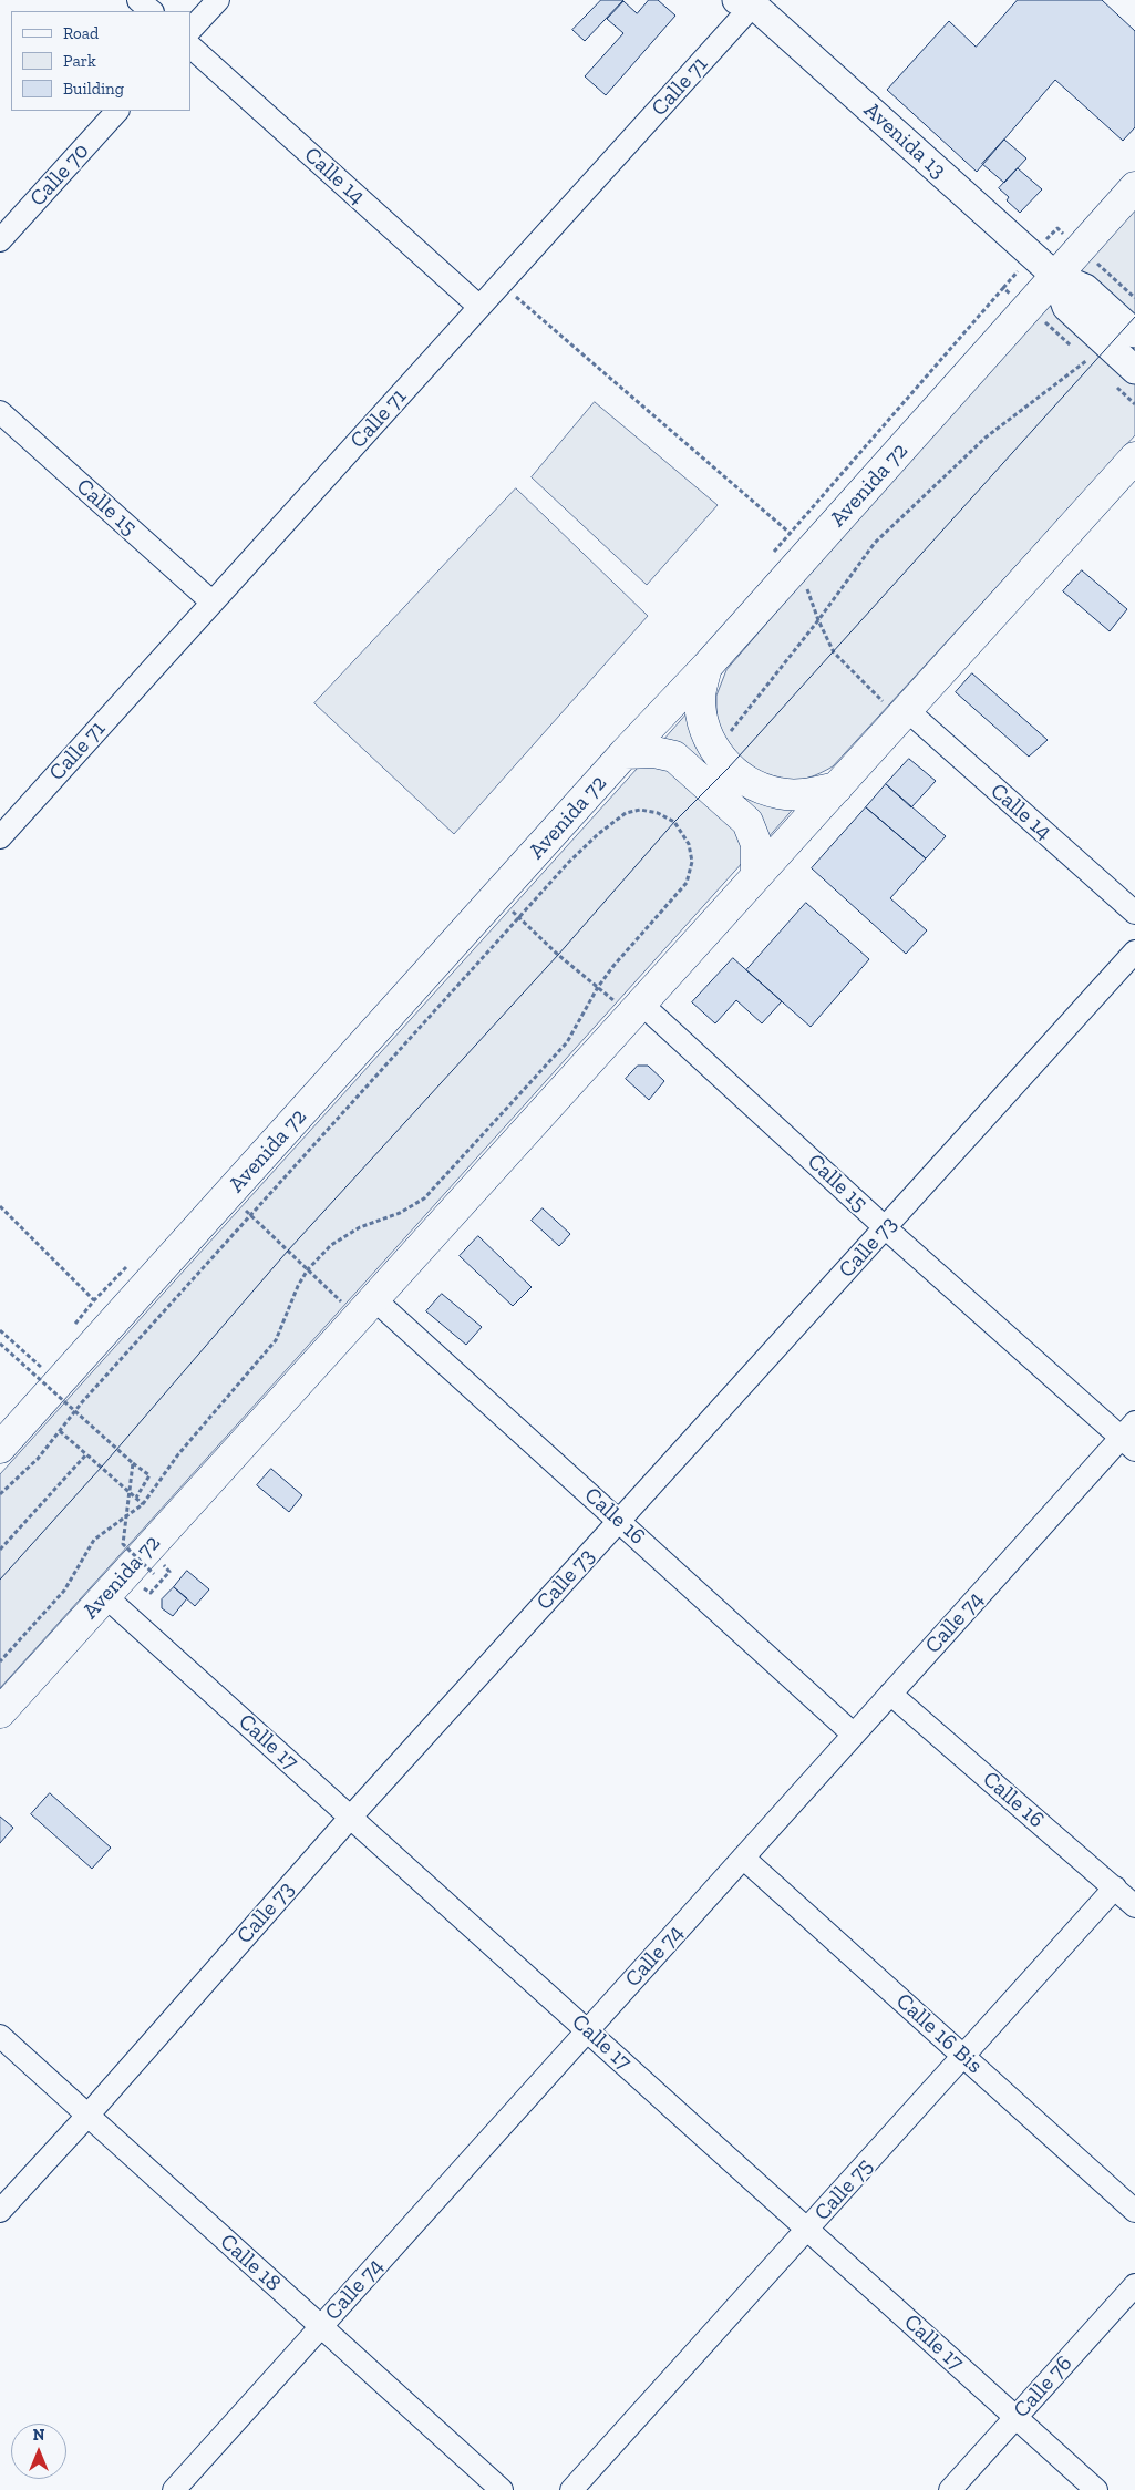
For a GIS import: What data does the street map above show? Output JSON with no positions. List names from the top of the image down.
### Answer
{
  "streets": {
    "highway": ["Avenida 72"],
    "main road": ["Avenida 13"],
    "street": [
      "Calle 71",
      "Calle 70",
      "Calle 14",
      "Calle 15",
      "Calle 73",
      "Calle 16",
      "Calle 74",
      "Calle 17",
      "Calle 16 Bis",
      "Calle 75",
      "Calle 18",
      "Calle 76"
    ]
  },
  "crossings": [
    ["Calle 71", "Avenida 13"],
    ["Calle 71", "Calle 14"],
    ["Calle 71", "Calle 15"],
    ["Avenida 13", "Avenida 72"],
    ["Calle 14", "Avenida 72"],
    ["Avenida 72", "Calle 15"],
    ["Avenida 72", "Calle 16"],
    ["Avenida 72", "Calle 17"],
    ["Calle 15", "Calle 73"],
    ["Calle 15", "Calle 74"],
    ["Calle 73", "Calle 16"],
    ["Calle 73", "Calle 17"],
    ["Calle 73", "Calle 18"],
    ["Calle 16", "Calle 74"],
    ["Calle 16", "Calle 75"],
    ["Calle 74", "Calle 17"],
    ["Calle 74", "Calle 16 Bis"],
    ["Calle 74", "Calle 18"],
    ["Calle 17", "Calle 75"],
    ["Calle 17", "Calle 76"],
    ["Calle 16 Bis", "Calle 75"]
  ],
  "legend": ["Road", "Park", "Building"],
  "north": "top"
}
